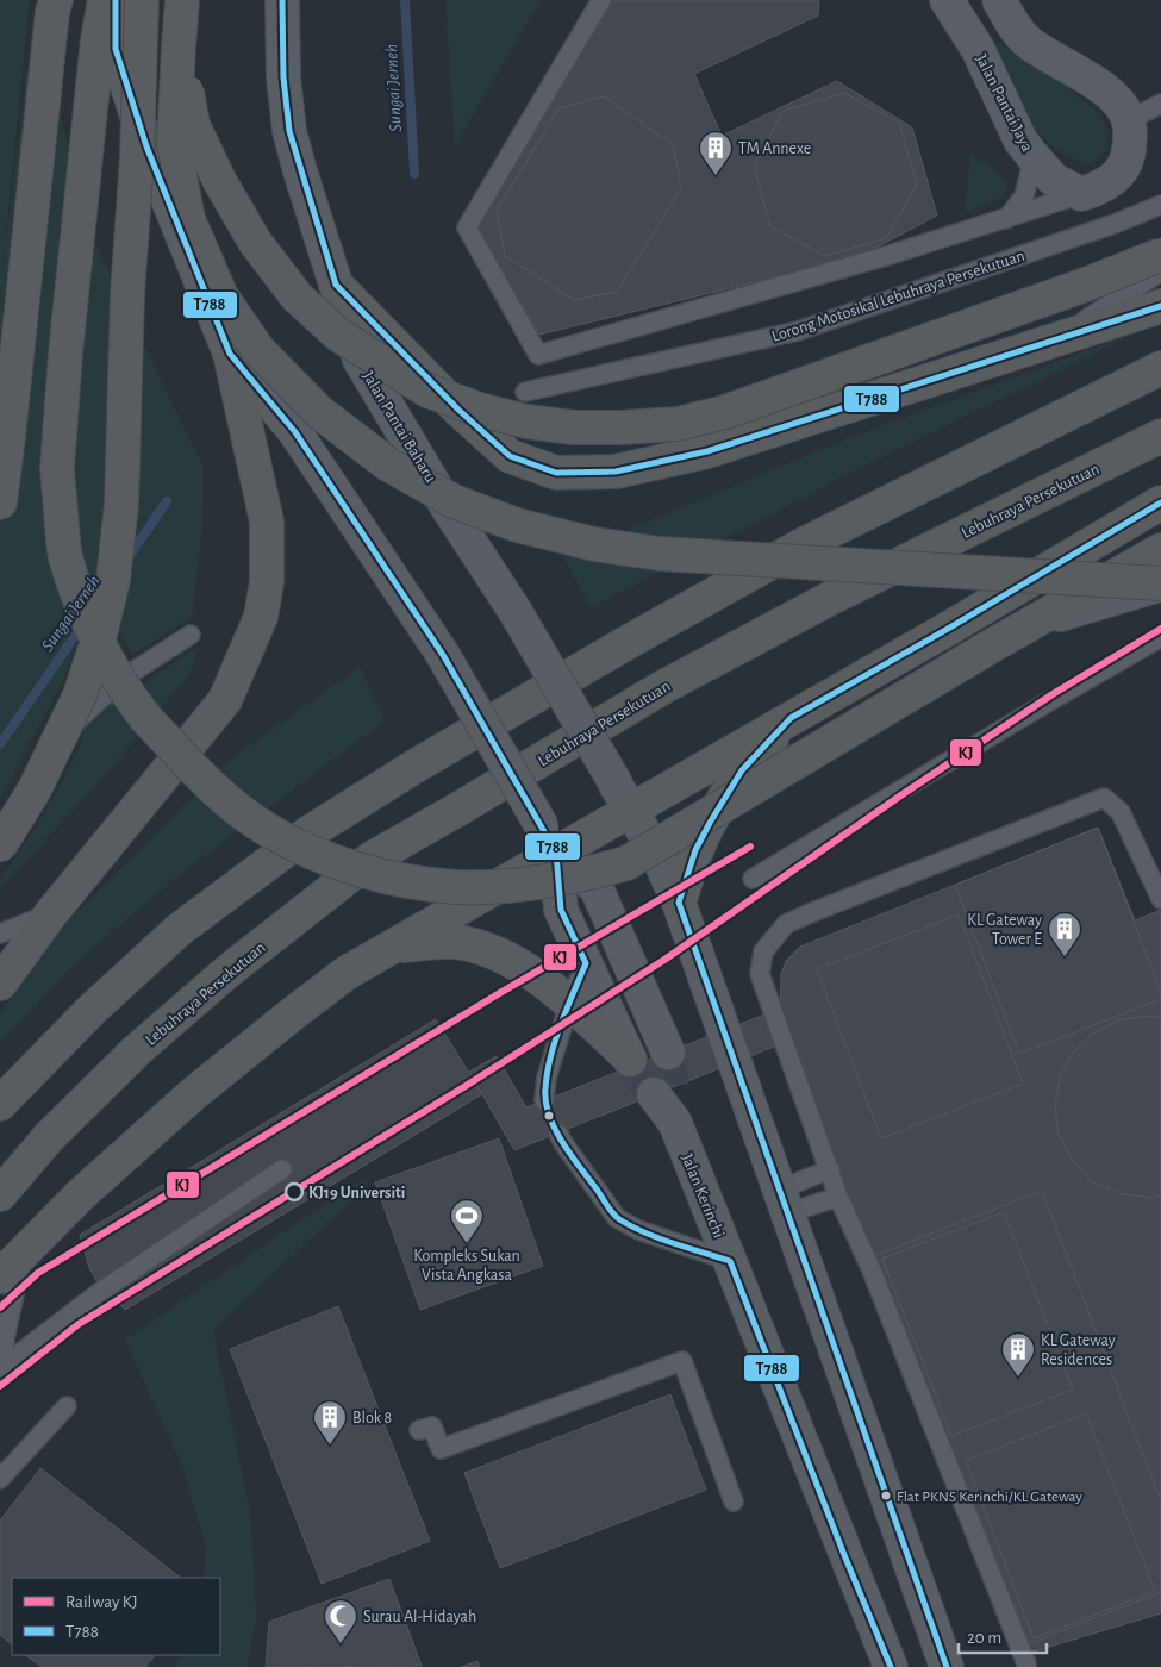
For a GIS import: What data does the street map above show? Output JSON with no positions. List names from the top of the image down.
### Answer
{
  "streets": {
    "highway": ["Lebuhraya Persekutuan"],
    "main road": ["Jalan Pantai Baharu", "Jalan Kerinchi"],
    "street": ["Jalan Pantai Jaya"],
    "lane": ["Lorong Motosikal Lebuhraya Persekutuan"]
  },
  "water": ["Sungai Jerneh"],
  "places": {
    "building": [
      "TM Annexe",
      "KL Gateway Tower E",
      "KL Gateway Residences",
      "Blok 8"
    ],
    "other": ["KJ19 Universiti", "Flat PKNS Kerinchi/KL Gateway"],
    "sports": ["Kompleks Sukan Vista Angkasa"],
    "mosque": ["Surau Al-Hidayah"]
  },
  "lines": ["transit line T788", "rail line KJ"],
  "legend": ["Railway KJ", "T788"],
  "scale_bar": "20 m"
}
